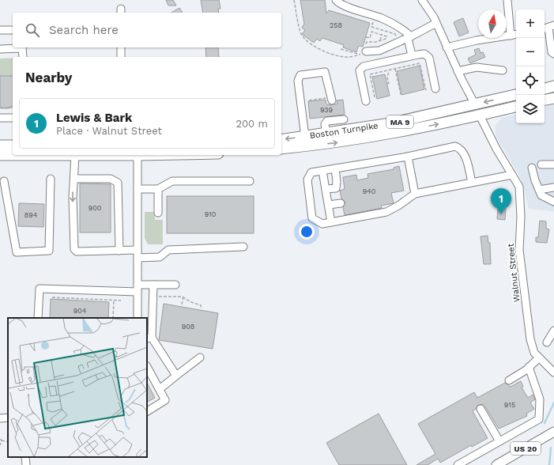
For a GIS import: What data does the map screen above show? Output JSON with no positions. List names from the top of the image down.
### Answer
{
  "streets": {
    "highway": ["MA 9", "Boston Turnpike"],
    "main road": ["US 20"],
    "street": ["Walnut Street"]
  },
  "crossings": [
    ["Boston Turnpike", "Walnut Street"]
  ],
  "house_numbers": [
    "258",
    "939",
    "940",
    "900",
    "910",
    "894",
    "904",
    "908",
    "915"
  ],
  "north": "top",
  "page": {
    "map_buttons": ["+", "−"],
    "search": "Search here",
    "heading": "Nearby",
    "list": [
      {
        "mark": "1",
        "name": "Lewis & Bark",
        "note": "Place · Walnut Street",
        "value": "200 m"
      }
    ],
    "pins": "1"
  }
}
